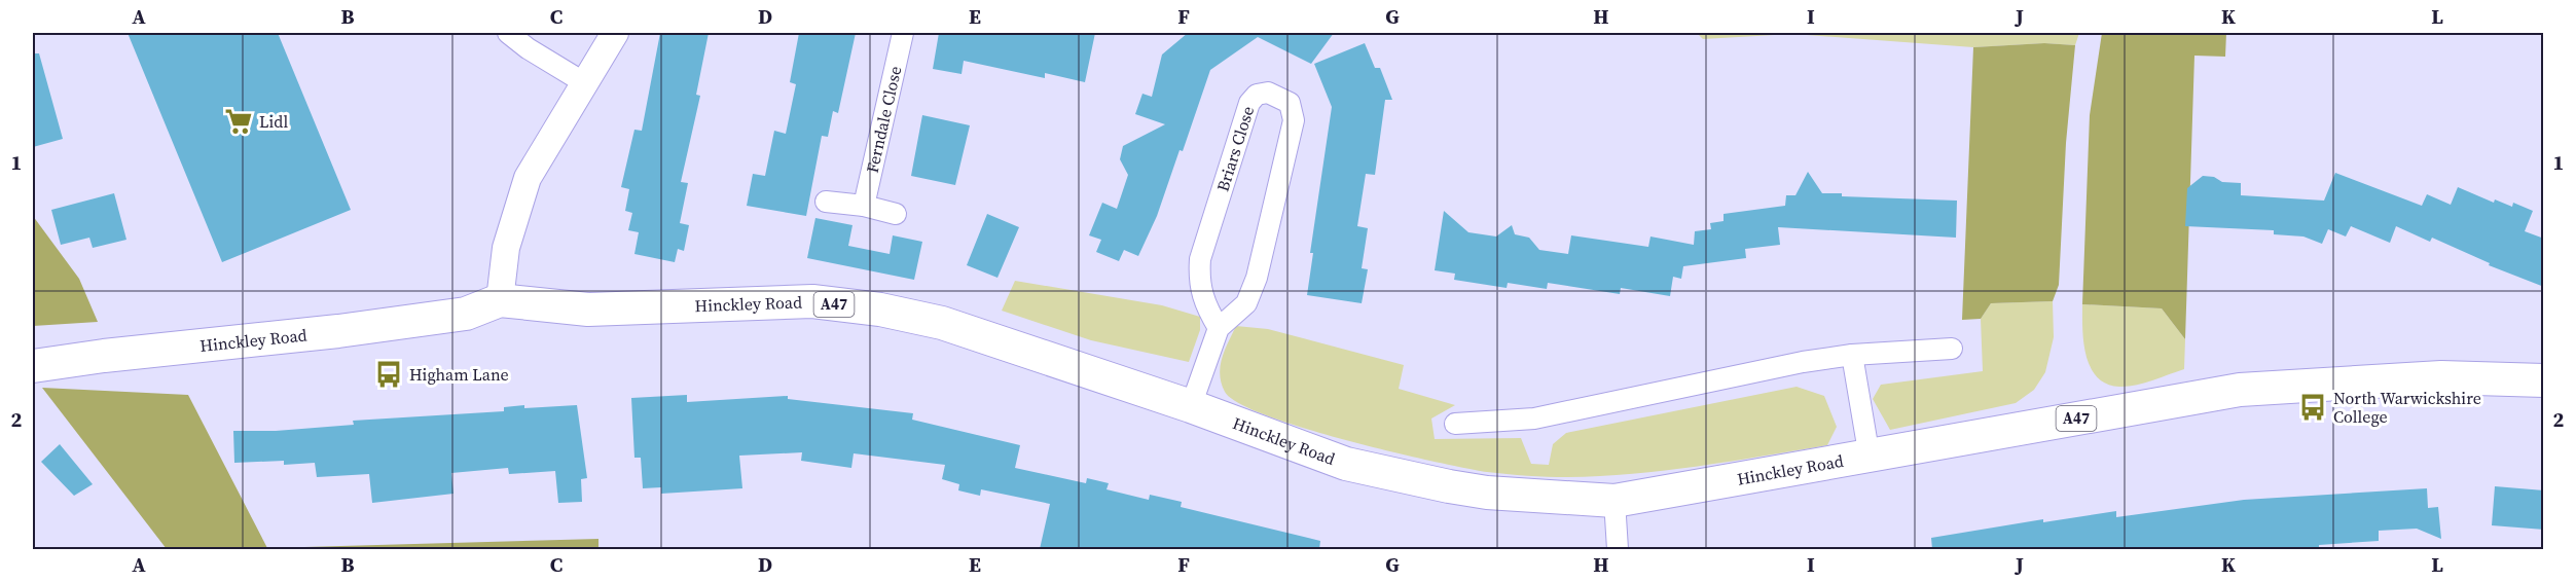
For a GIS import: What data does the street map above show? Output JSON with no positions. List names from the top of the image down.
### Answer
{
  "streets": {
    "main road": ["Hinckley Road", "A47"],
    "street": ["Ferndale Close", "Briars Close"]
  },
  "crossings": [
    ["Briars Close", "Hinckley Road"]
  ],
  "places": {
    "supermarket": ["Lidl"],
    "bus stop": ["Higham Lane", "North Warwickshire College"]
  },
  "grid": {
    "columns": [
      "A",
      "B",
      "C",
      "D",
      "E",
      "F",
      "G",
      "H",
      "I",
      "J",
      "K",
      "L"
    ],
    "rows": ["1", "2"]
  }
}
